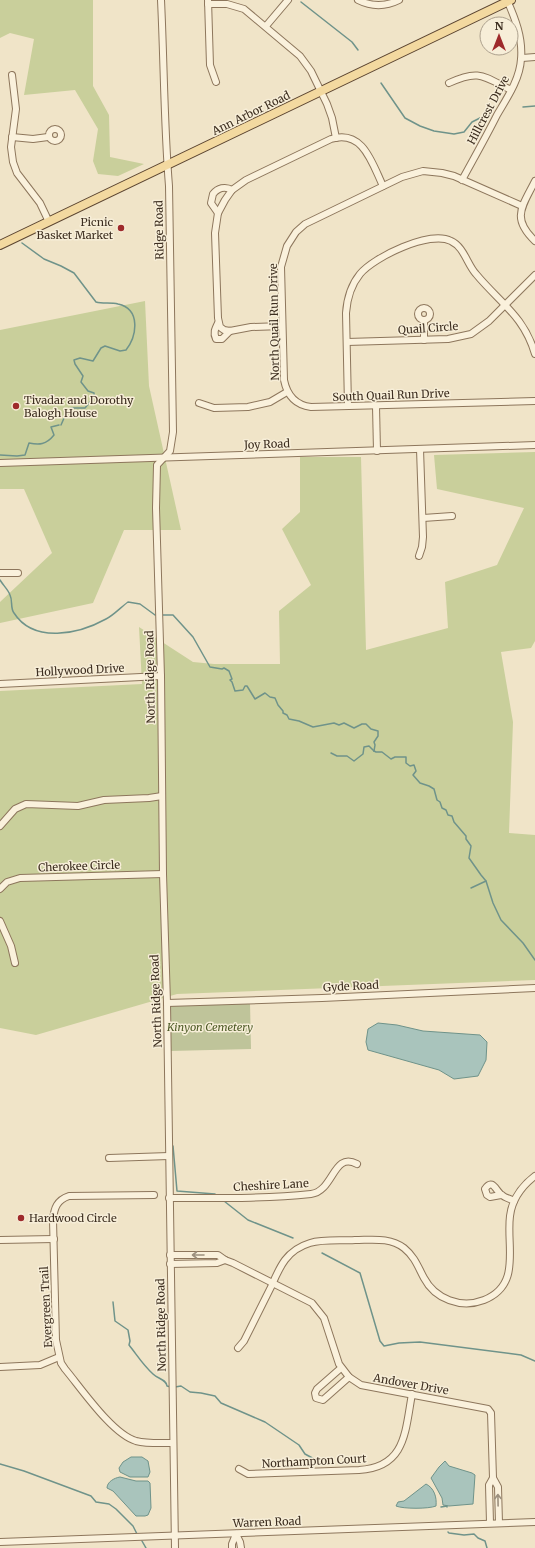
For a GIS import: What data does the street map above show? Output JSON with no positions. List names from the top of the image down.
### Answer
{
  "streets": {
    "main road": ["Ann Arbor Road"],
    "street": [
      "Hillcrest Drive",
      "Ridge Road",
      "North Quail Run Drive",
      "Quail Circle",
      "South Quail Run Drive",
      "Joy Road",
      "Hollywood Drive",
      "North Ridge Road",
      "Cherokee Circle",
      "Gyde Road",
      "Cheshire Lane",
      "Evergreen Trail",
      "Andover Drive",
      "Northampton Court",
      "Warren Road"
    ]
  },
  "crossings": [
    ["Hillcrest Drive", "Ann Arbor Road"],
    ["Hillcrest Drive", "North Quail Run Drive"],
    ["Ann Arbor Road", "Ridge Road"],
    ["Ridge Road", "Joy Road"],
    ["Ridge Road", "North Ridge Road"],
    ["North Quail Run Drive", "South Quail Run Drive"],
    ["Joy Road", "North Ridge Road"],
    ["Hollywood Drive", "North Ridge Road"],
    ["North Ridge Road", "Cherokee Circle"],
    ["North Ridge Road", "Gyde Road"],
    ["North Ridge Road", "Cheshire Lane"],
    ["North Ridge Road", "Evergreen Trail"],
    ["North Ridge Road", "Andover Drive"],
    ["North Ridge Road", "Warren Road"],
    ["Andover Drive", "Northampton Court"],
    ["Andover Drive", "Warren Road"]
  ],
  "parks": ["Kinyon Cemetery"],
  "places": ["Picnic Basket Market", "Tivadar and Dorothy Balogh House", "Hardwood Circle"],
  "north": "top"
}
